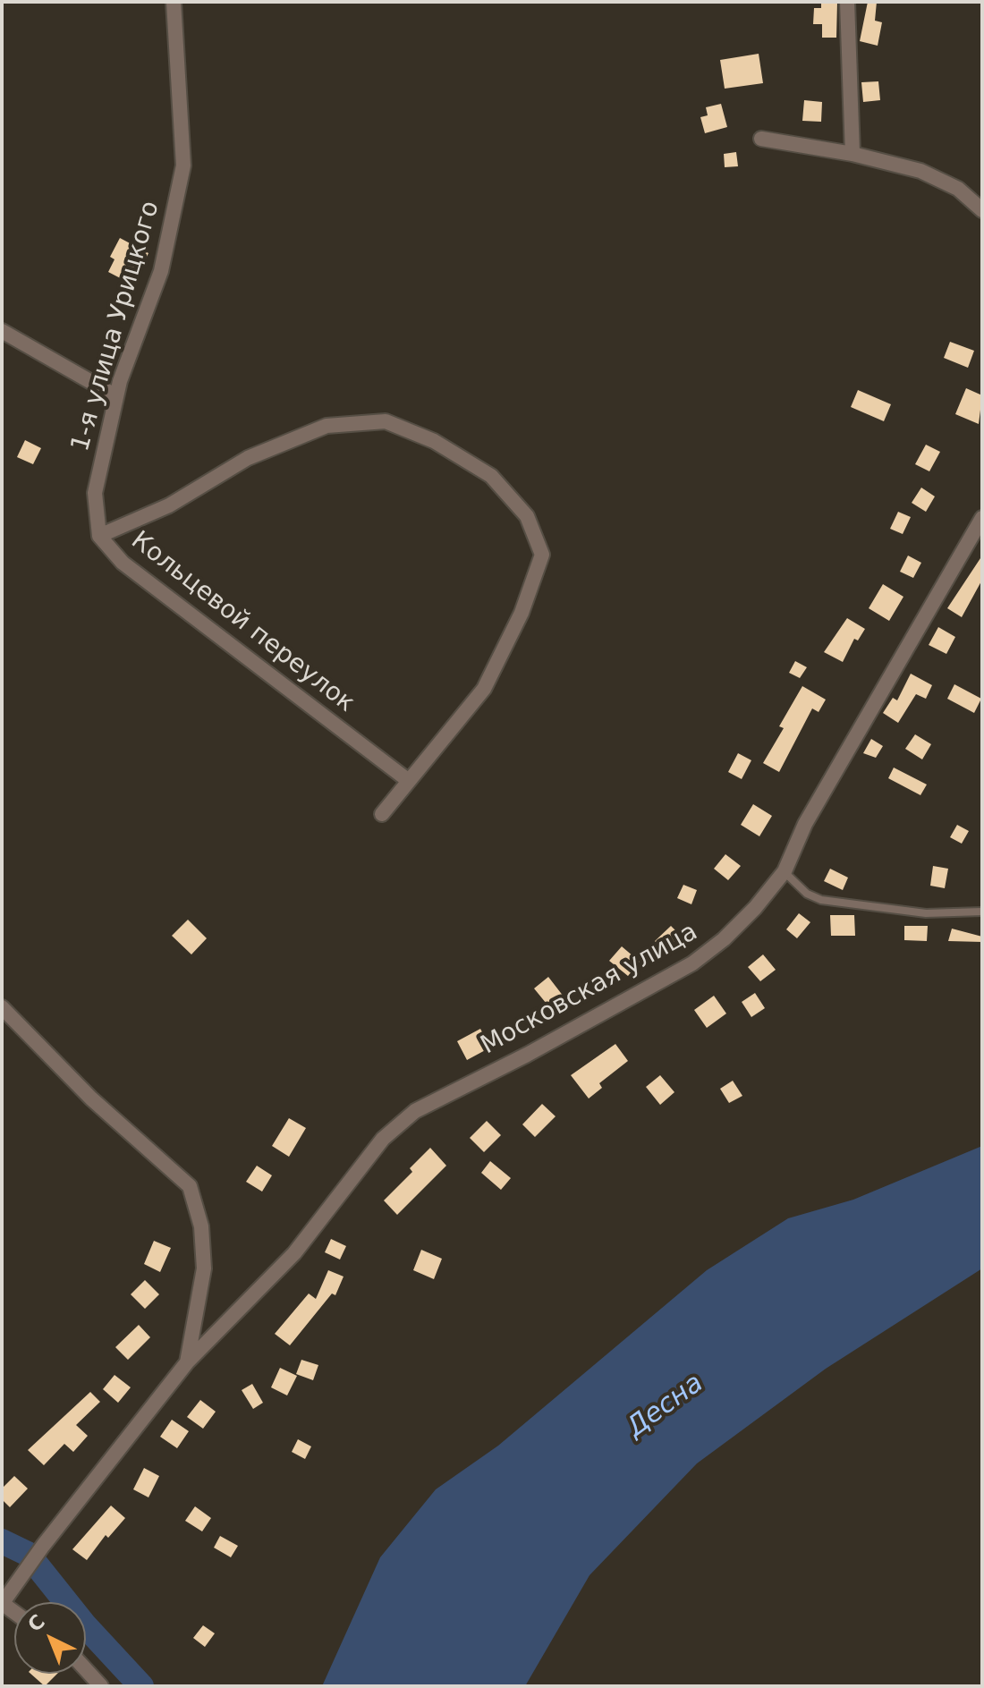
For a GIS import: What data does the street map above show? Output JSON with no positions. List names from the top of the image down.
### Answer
{
  "streets": {
    "street": ["1-я улица Урицкого", "Кольцевой переулок", "Московская улица"]
  },
  "crossings": [
    ["1-я улица Урицкого", "Кольцевой переулок"]
  ],
  "water": ["Десна"],
  "north": "top left"
}
